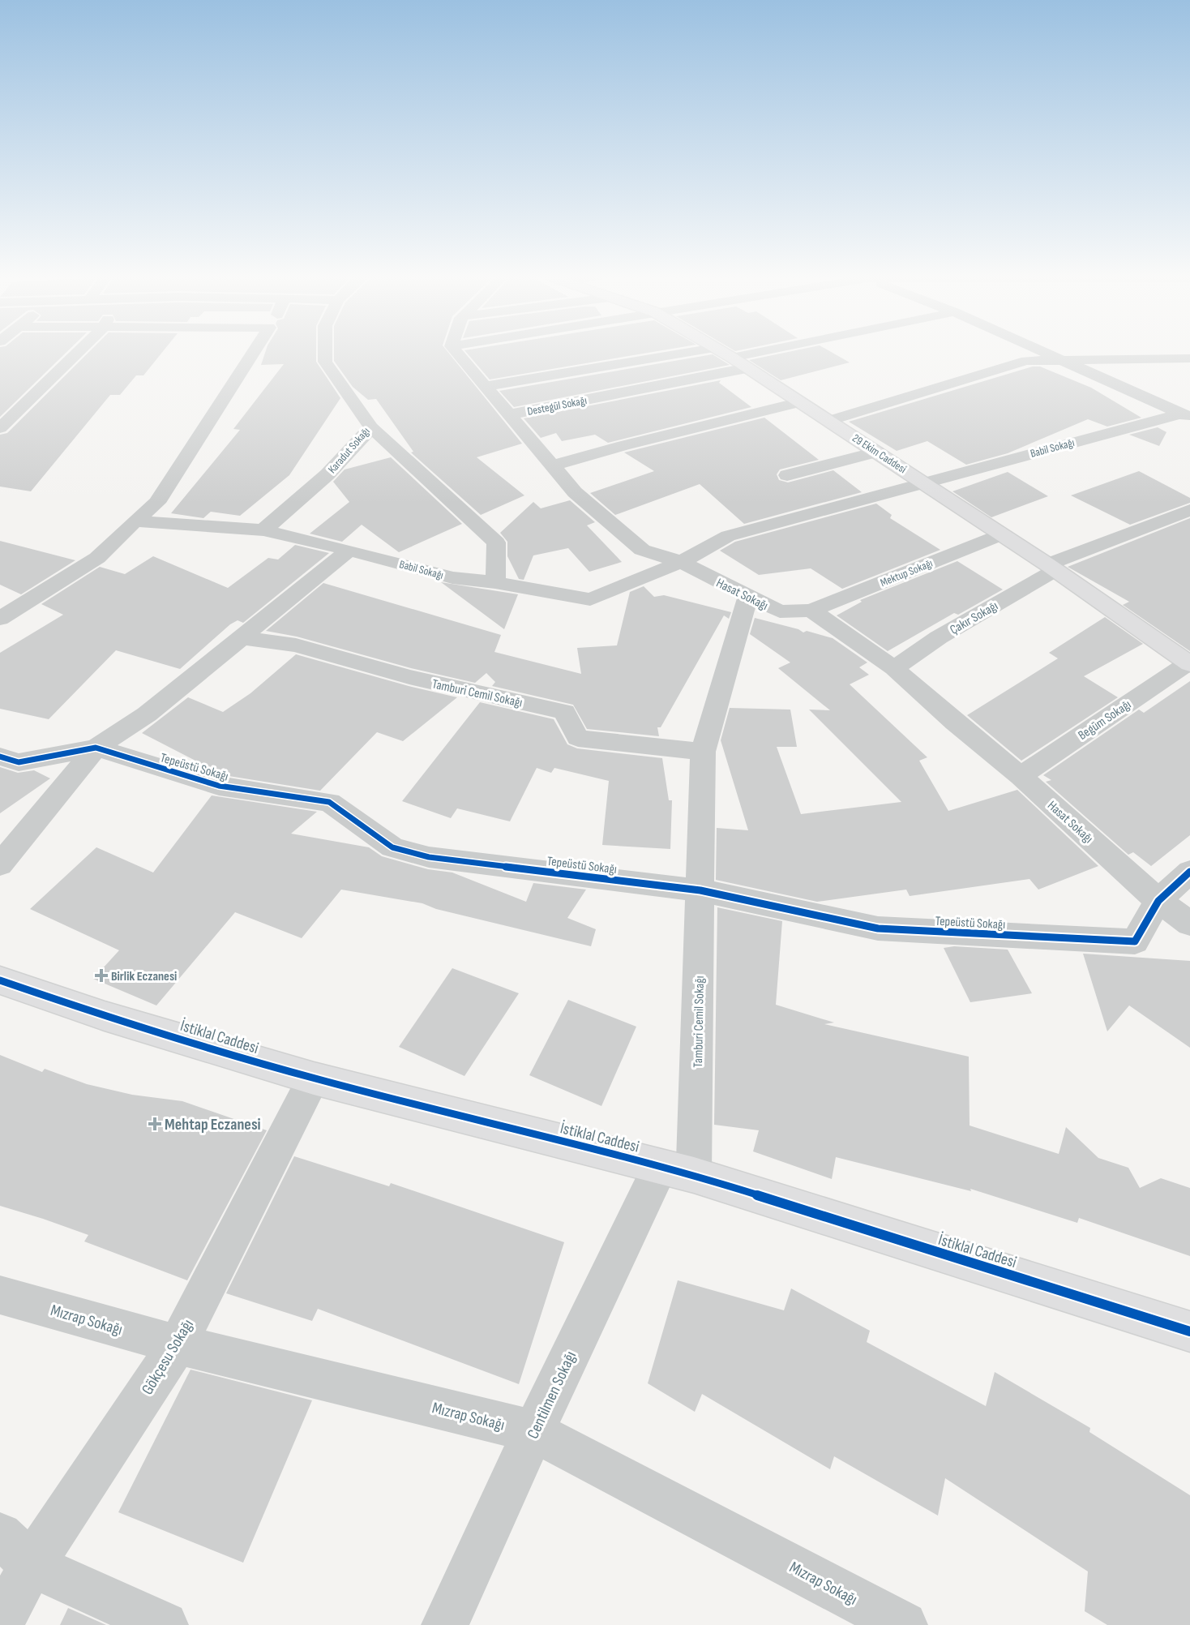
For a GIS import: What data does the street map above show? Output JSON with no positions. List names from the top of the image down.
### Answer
{
  "streets": {
    "street": [
      "Destegül Sokağı",
      "Babil Sokağı",
      "Karadut Sokağı",
      "29 Ekim Caddesi",
      "Mektup Sokağı",
      "Hasat Sokağı",
      "Çakır Sokağı",
      "Tamburi Cemil Sokağı",
      "Begüm Sokağı",
      "Tepeüstü Sokağı",
      "İstiklal Caddesi",
      "Mızrap Sokağı",
      "Gökçesu Sokağı",
      "Centilmen Sokağı"
    ]
  },
  "crossings": [
    ["Destegül Sokağı", "29 Ekim Caddesi"],
    ["Destegül Sokağı", "Hasat Sokağı"],
    ["Babil Sokağı", "Karadut Sokağı"],
    ["Babil Sokağı", "29 Ekim Caddesi"],
    ["Babil Sokağı", "Hasat Sokağı"],
    ["29 Ekim Caddesi", "Mektup Sokağı"],
    ["29 Ekim Caddesi", "Çakır Sokağı"],
    ["29 Ekim Caddesi", "Begüm Sokağı"],
    ["Mektup Sokağı", "Hasat Sokağı"],
    ["Hasat Sokağı", "Çakır Sokağı"],
    ["Hasat Sokağı", "Tamburi Cemil Sokağı"],
    ["Hasat Sokağı", "Begüm Sokağı"],
    ["Hasat Sokağı", "Tepeüstü Sokağı"],
    ["Tamburi Cemil Sokağı", "Tepeüstü Sokağı"],
    ["Tamburi Cemil Sokağı", "İstiklal Caddesi"],
    ["Tamburi Cemil Sokağı", "Centilmen Sokağı"],
    ["İstiklal Caddesi", "Gökçesu Sokağı"],
    ["İstiklal Caddesi", "Centilmen Sokağı"],
    ["Mızrap Sokağı", "Gökçesu Sokağı"],
    ["Mızrap Sokağı", "Centilmen Sokağı"]
  ],
  "places": {
    "health": ["Birlik Eczanesi", "Mehtap Eczanesi"]
  }
}
